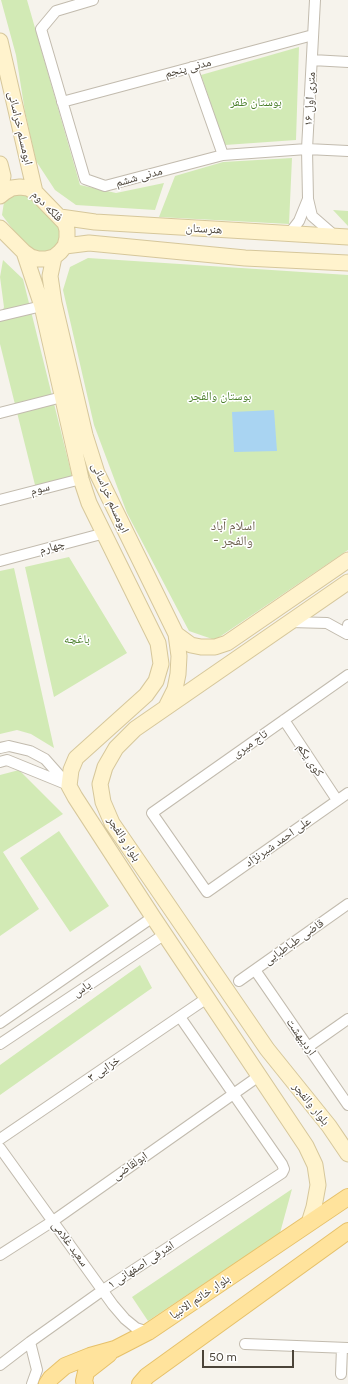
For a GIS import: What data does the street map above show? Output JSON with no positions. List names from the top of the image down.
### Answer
{
  "streets": {
    "main road": [
      "ابومسلم خراسانی",
      "فلکه دوم",
      "هنرستان",
      "بلوار والفجر",
      "بلوار خاتم الانبیا"
    ],
    "street": [
      "مدنی پنجم",
      "۱۶ متری اول",
      "مدنی ششم",
      "سوم",
      "چهارم",
      "تاج میری",
      "کوی یکم",
      "علی احمد شیرنژاد",
      "قاضی طباطبایی",
      "یاس",
      "اردیبهشت",
      "خزایی ۳",
      "ابولقاضی",
      "سعید غلامی",
      "اشرفی اصفهانی ۱"
    ]
  },
  "crossings": [
    ["مدنی پنجم", "۱۶ متری اول"],
    ["مدنی پنجم", "مدنی ششم"],
    ["۱۶ متری اول", "مدنی ششم"],
    ["۱۶ متری اول", "هنرستان"],
    ["ابومسلم خراسانی", "فلکه دوم"],
    ["ابومسلم خراسانی", "سوم"],
    ["ابومسلم خراسانی", "چهارم"],
    ["ابومسلم خراسانی", "بلوار والفجر"],
    ["فلکه دوم", "هنرستان"],
    ["تاج میری", "کوی یکم"],
    ["تاج میری", "علی احمد شیرنژاد"],
    ["کوی یکم", "علی احمد شیرنژاد"],
    ["بلوار والفجر", "یاس"],
    ["بلوار والفجر", "خزایی ۳"],
    ["بلوار والفجر", "ابولقاضی"],
    ["بلوار والفجر", "بلوار خاتم الانبیا"],
    ["قاضی طباطبایی", "اردیبهشت"],
    ["ابولقاضی", "سعید غلامی"],
    ["ابولقاضی", "اشرفی اصفهانی ۱"],
    ["سعید غلامی", "اشرفی اصفهانی ۱"],
    ["سعید غلامی", "بلوار خاتم الانبیا"]
  ],
  "districts": ["اسلام آباد - والفجر"],
  "parks": ["بوستان ظفر", "بوستان والفجر", "باغچه"],
  "scale_bar": "50 m"
}
